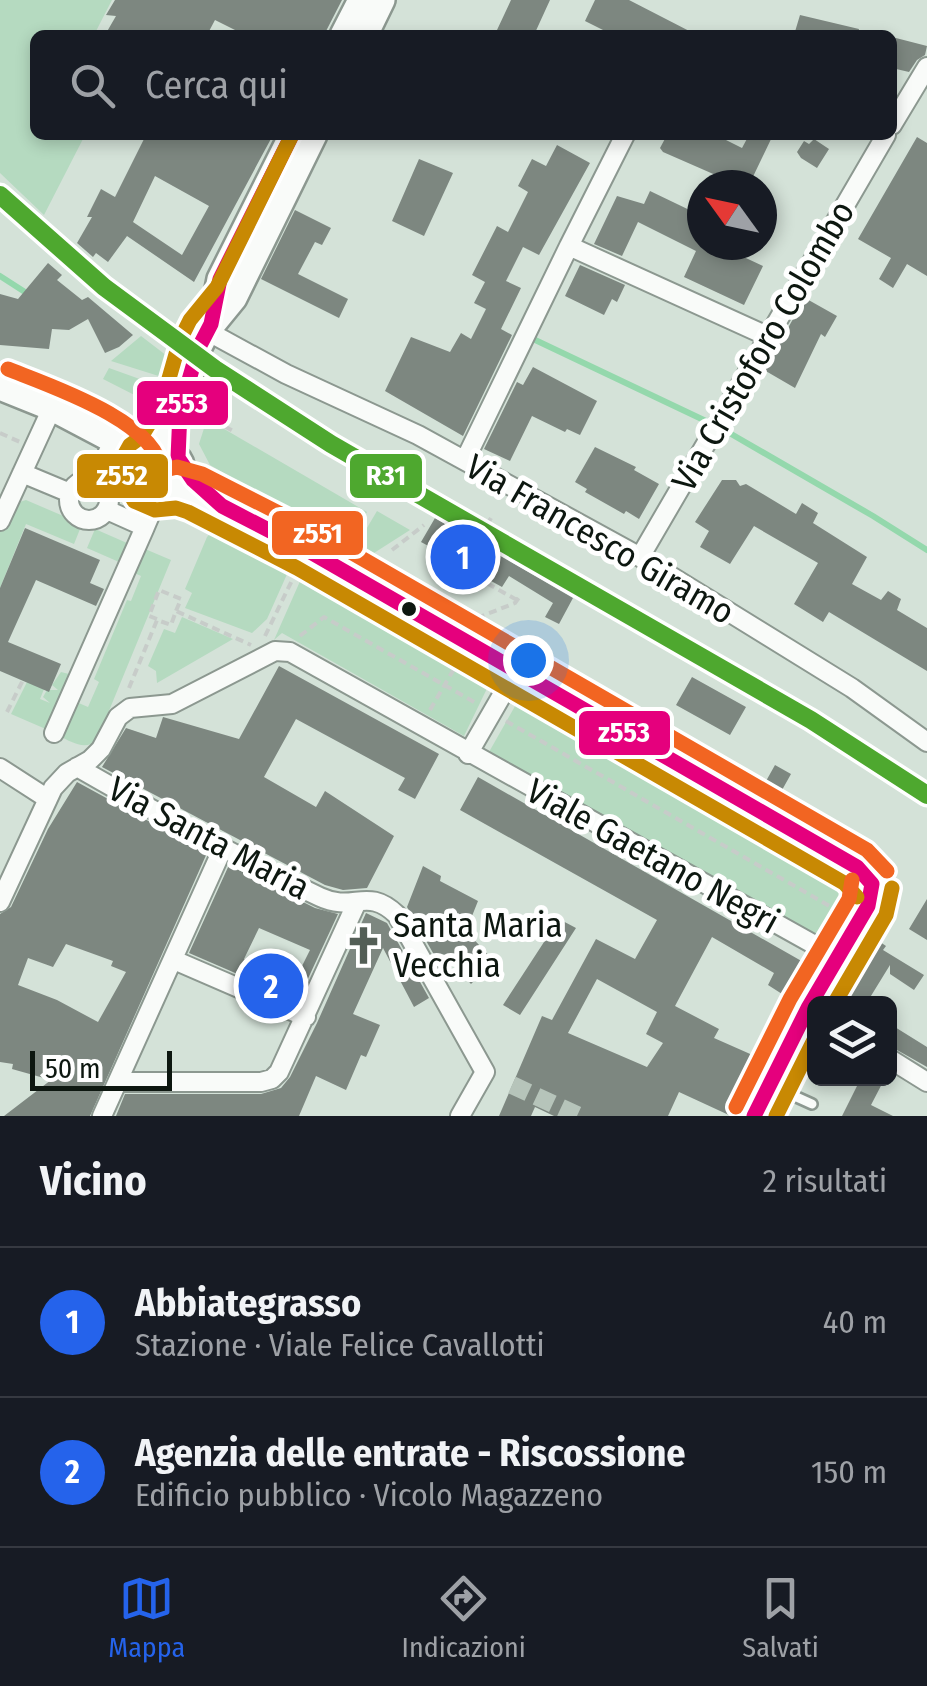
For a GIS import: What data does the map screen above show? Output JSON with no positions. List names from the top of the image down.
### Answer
{
  "streets": {
    "street": [
      "Via Cristoforo Colombo",
      "Via Francesco Giramo",
      "Via Santa Maria",
      "Viale Gaetano Negri"
    ]
  },
  "crossings": [
    ["Via Cristoforo Colombo", "Via Francesco Giramo"],
    ["Via Santa Maria", "Viale Gaetano Negri"]
  ],
  "places": {
    "church": ["Santa Maria Vecchia"]
  },
  "lines": [
    "transit line z553",
    "transit line z552",
    "transit line R31",
    "transit line z551"
  ],
  "scale_bar": "50 m",
  "north": "top left",
  "page": {
    "search": "Cerca qui",
    "pins": ["1", "2"],
    "scale": "50 m",
    "heading": ["Vicino", "2 risultati"],
    "list": [
      {
        "mark": "1",
        "name": "Abbiategrasso",
        "note": "Stazione · Viale Felice Cavallotti",
        "value": "40 m"
      },
      {
        "mark": "2",
        "name": "Agenzia delle entrate - Riscossione",
        "note": "Edificio pubblico · Vicolo Magazzeno",
        "value": "150 m"
      }
    ],
    "nav": ["Mappa", "Indicazioni", "Salvati"]
  }
}
